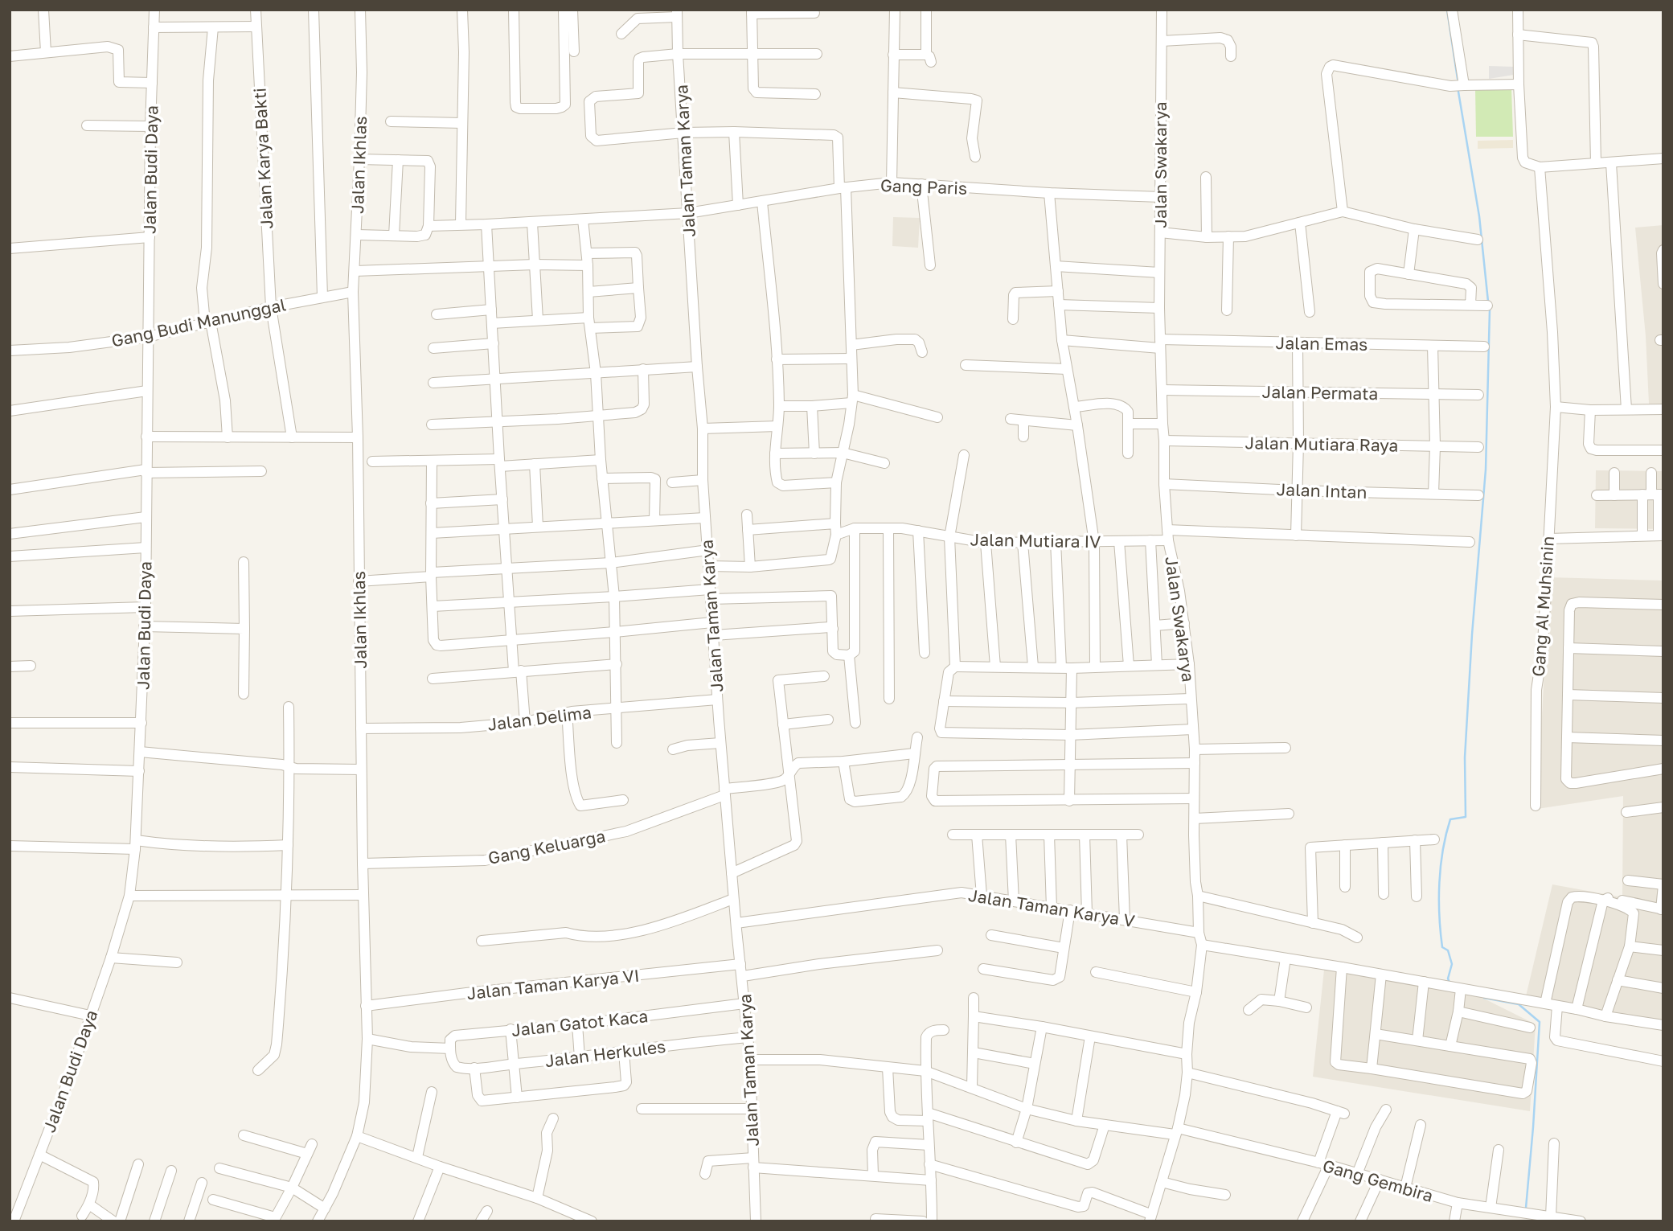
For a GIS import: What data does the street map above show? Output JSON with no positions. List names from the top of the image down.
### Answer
{
  "streets": {
    "street": [
      "Jalan Karya Bakti",
      "Jalan Taman Karya",
      "Jalan Ikhlas",
      "Jalan Swakarya",
      "Jalan Budi Daya",
      "Gang Paris",
      "Gang Budi Manunggal",
      "Jalan Emas",
      "Jalan Permata",
      "Jalan Mutiara Raya",
      "Jalan Intan",
      "Jalan Mutiara IV",
      "Gang Al Muhsinin",
      "Jalan Delima",
      "Gang Keluarga",
      "Jalan Taman Karya V",
      "Jalan Taman Karya VI",
      "Jalan Gatot Kaca",
      "Jalan Herkules",
      "Gang Gembira"
    ]
  },
  "crossings": [
    ["Jalan Karya Bakti", "Gang Budi Manunggal"],
    ["Jalan Taman Karya", "Gang Paris"],
    ["Jalan Taman Karya", "Jalan Delima"],
    ["Jalan Taman Karya", "Gang Keluarga"],
    ["Jalan Taman Karya", "Jalan Taman Karya V"],
    ["Jalan Taman Karya", "Jalan Taman Karya VI"],
    ["Jalan Taman Karya", "Jalan Gatot Kaca"],
    ["Jalan Taman Karya", "Jalan Herkules"],
    ["Jalan Taman Karya", "Gang Gembira"],
    ["Jalan Ikhlas", "Gang Budi Manunggal"],
    ["Jalan Ikhlas", "Jalan Delima"],
    ["Jalan Ikhlas", "Gang Keluarga"],
    ["Jalan Ikhlas", "Jalan Taman Karya VI"],
    ["Jalan Swakarya", "Gang Paris"],
    ["Jalan Swakarya", "Jalan Emas"],
    ["Jalan Swakarya", "Jalan Permata"],
    ["Jalan Swakarya", "Jalan Mutiara Raya"],
    ["Jalan Swakarya", "Jalan Intan"],
    ["Jalan Swakarya", "Jalan Mutiara IV"],
    ["Jalan Swakarya", "Jalan Taman Karya V"],
    ["Jalan Swakarya", "Gang Gembira"],
    ["Jalan Budi Daya", "Gang Budi Manunggal"],
    ["Jalan Gatot Kaca", "Jalan Herkules"]
  ]
}
